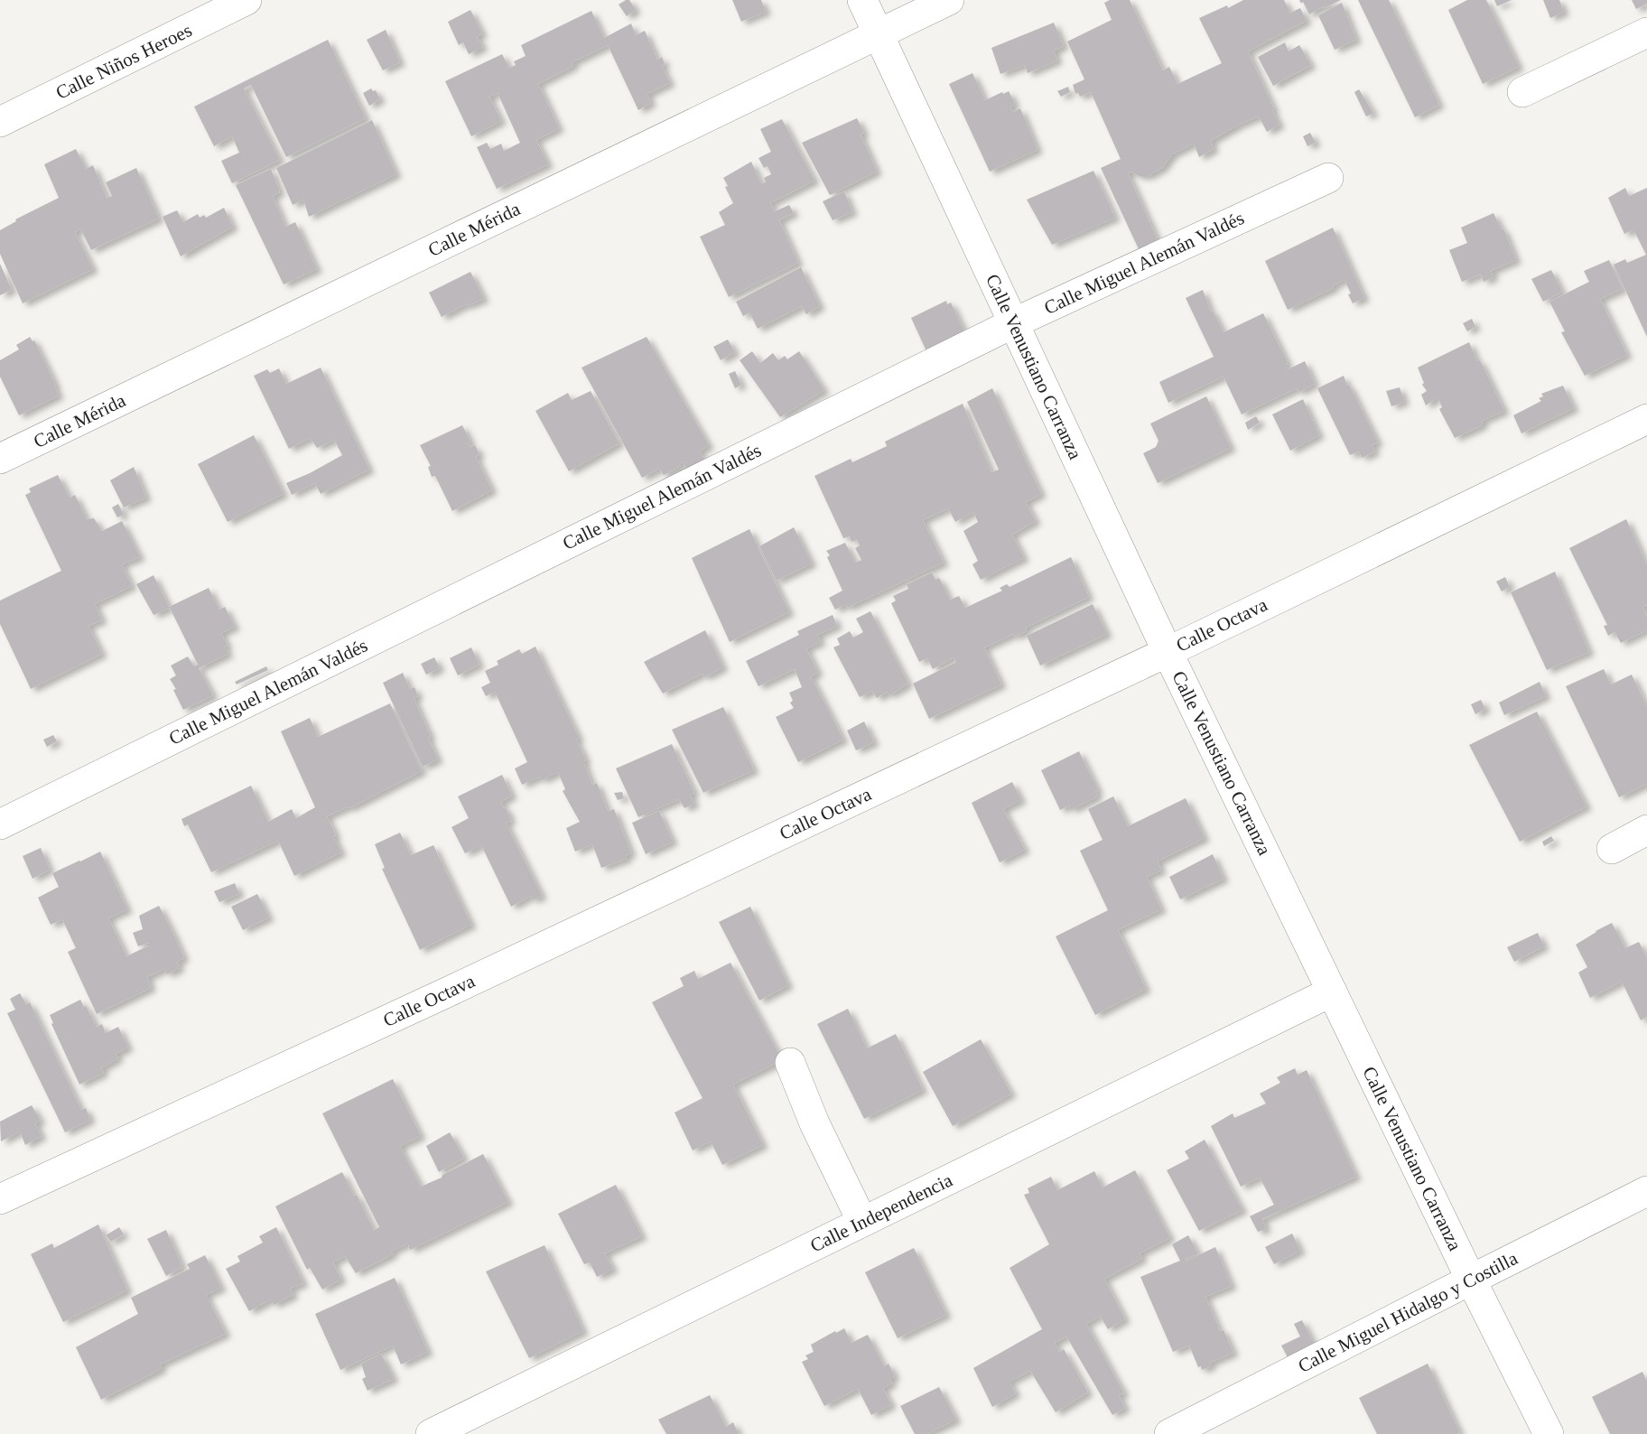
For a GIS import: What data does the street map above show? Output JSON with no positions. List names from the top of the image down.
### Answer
{
  "streets": {
    "street": [
      "Calle Niños Heroes",
      "Calle Mérida",
      "Calle Miguel Alemán Valdés",
      "Calle Venustiano Carranza",
      "Calle Octava",
      "Calle Independencia",
      "Calle Miguel Hidalgo y Costilla"
    ]
  },
  "crossings": [
    ["Calle Mérida", "Calle Venustiano Carranza"],
    ["Calle Miguel Alemán Valdés", "Calle Venustiano Carranza"],
    ["Calle Venustiano Carranza", "Calle Octava"],
    ["Calle Venustiano Carranza", "Calle Independencia"],
    ["Calle Venustiano Carranza", "Calle Miguel Hidalgo y Costilla"]
  ]
}
